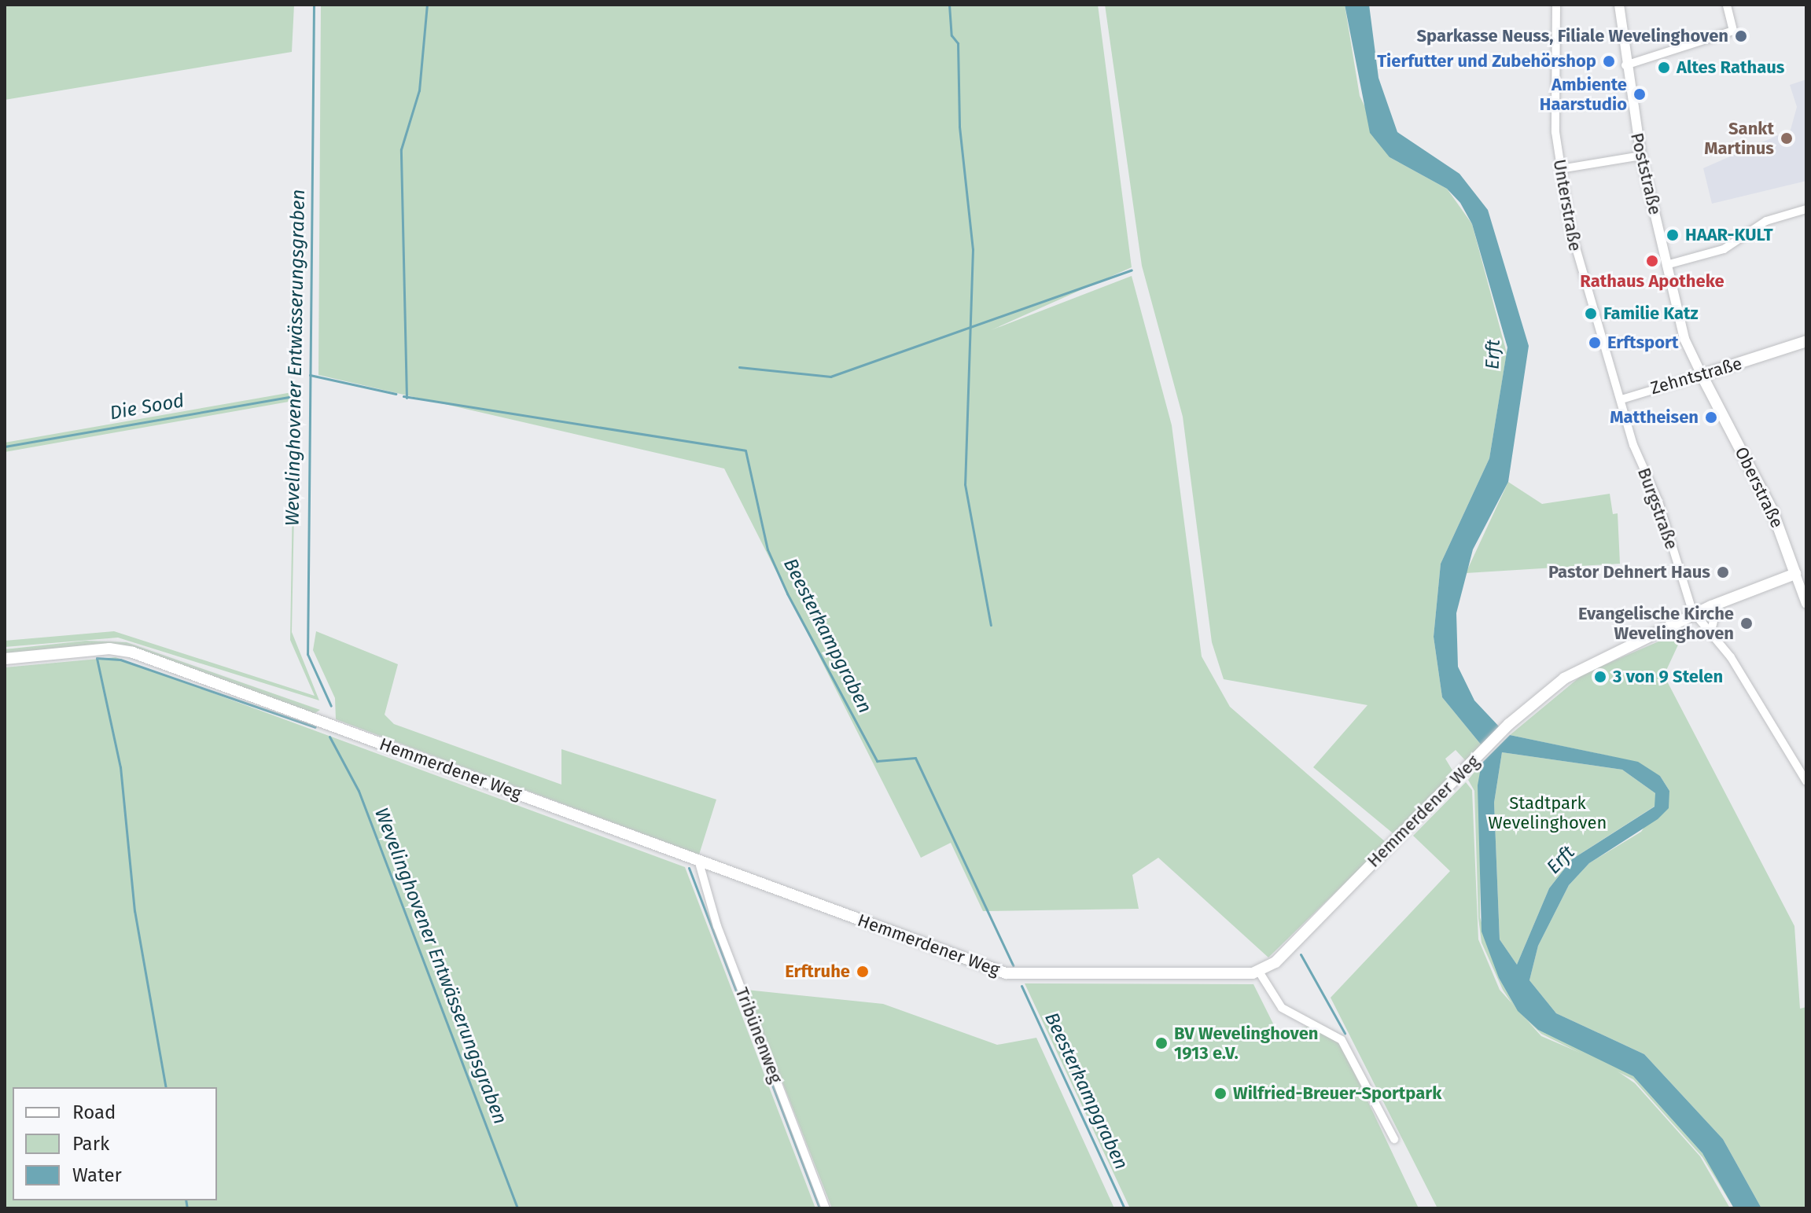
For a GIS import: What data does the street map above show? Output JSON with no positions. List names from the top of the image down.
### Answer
{
  "streets": {
    "main road": ["Zehntstraße", "Oberstraße", "Hemmerdener Weg"],
    "street": [
      "Poststraße",
      "Unterstraße",
      "Burgstraße",
      "Tribünenweg"
    ]
  },
  "crossings": [
    ["Poststraße", "Zehntstraße"],
    ["Poststraße", "Oberstraße"],
    ["Unterstraße", "Zehntstraße"],
    ["Unterstraße", "Burgstraße"],
    ["Zehntstraße", "Oberstraße"],
    ["Zehntstraße", "Burgstraße"],
    ["Oberstraße", "Hemmerdener Weg"],
    ["Burgstraße", "Hemmerdener Weg"],
    ["Hemmerdener Weg", "Tribünenweg"]
  ],
  "water": [
    "Erft",
    "Wevelinghovener Entwässerungsgraben",
    "Die Sood",
    "Beesterkampgraben"
  ],
  "parks": ["Stadtpark Wevelinghoven"],
  "places": [
    "Sparkasse Neuss, Filiale Wevelinghoven",
    "Tierfutter und Zubehörshop",
    "Altes Rathaus",
    "Ambiente Haarstudio",
    "Sankt Martinus",
    "HAAR-KULT",
    "Rathaus Apotheke",
    "Familie Katz",
    "Erftsport",
    "Mattheisen",
    "Pastor Dehnert Haus",
    "Evangelische Kirche Wevelinghoven",
    "3 von 9 Stelen",
    "Erftruhe",
    "BV Wevelinghoven 1913 e.V.",
    "Wilfried-Breuer-Sportpark"
  ],
  "legend": ["Road", "Park", "Water"]
}
